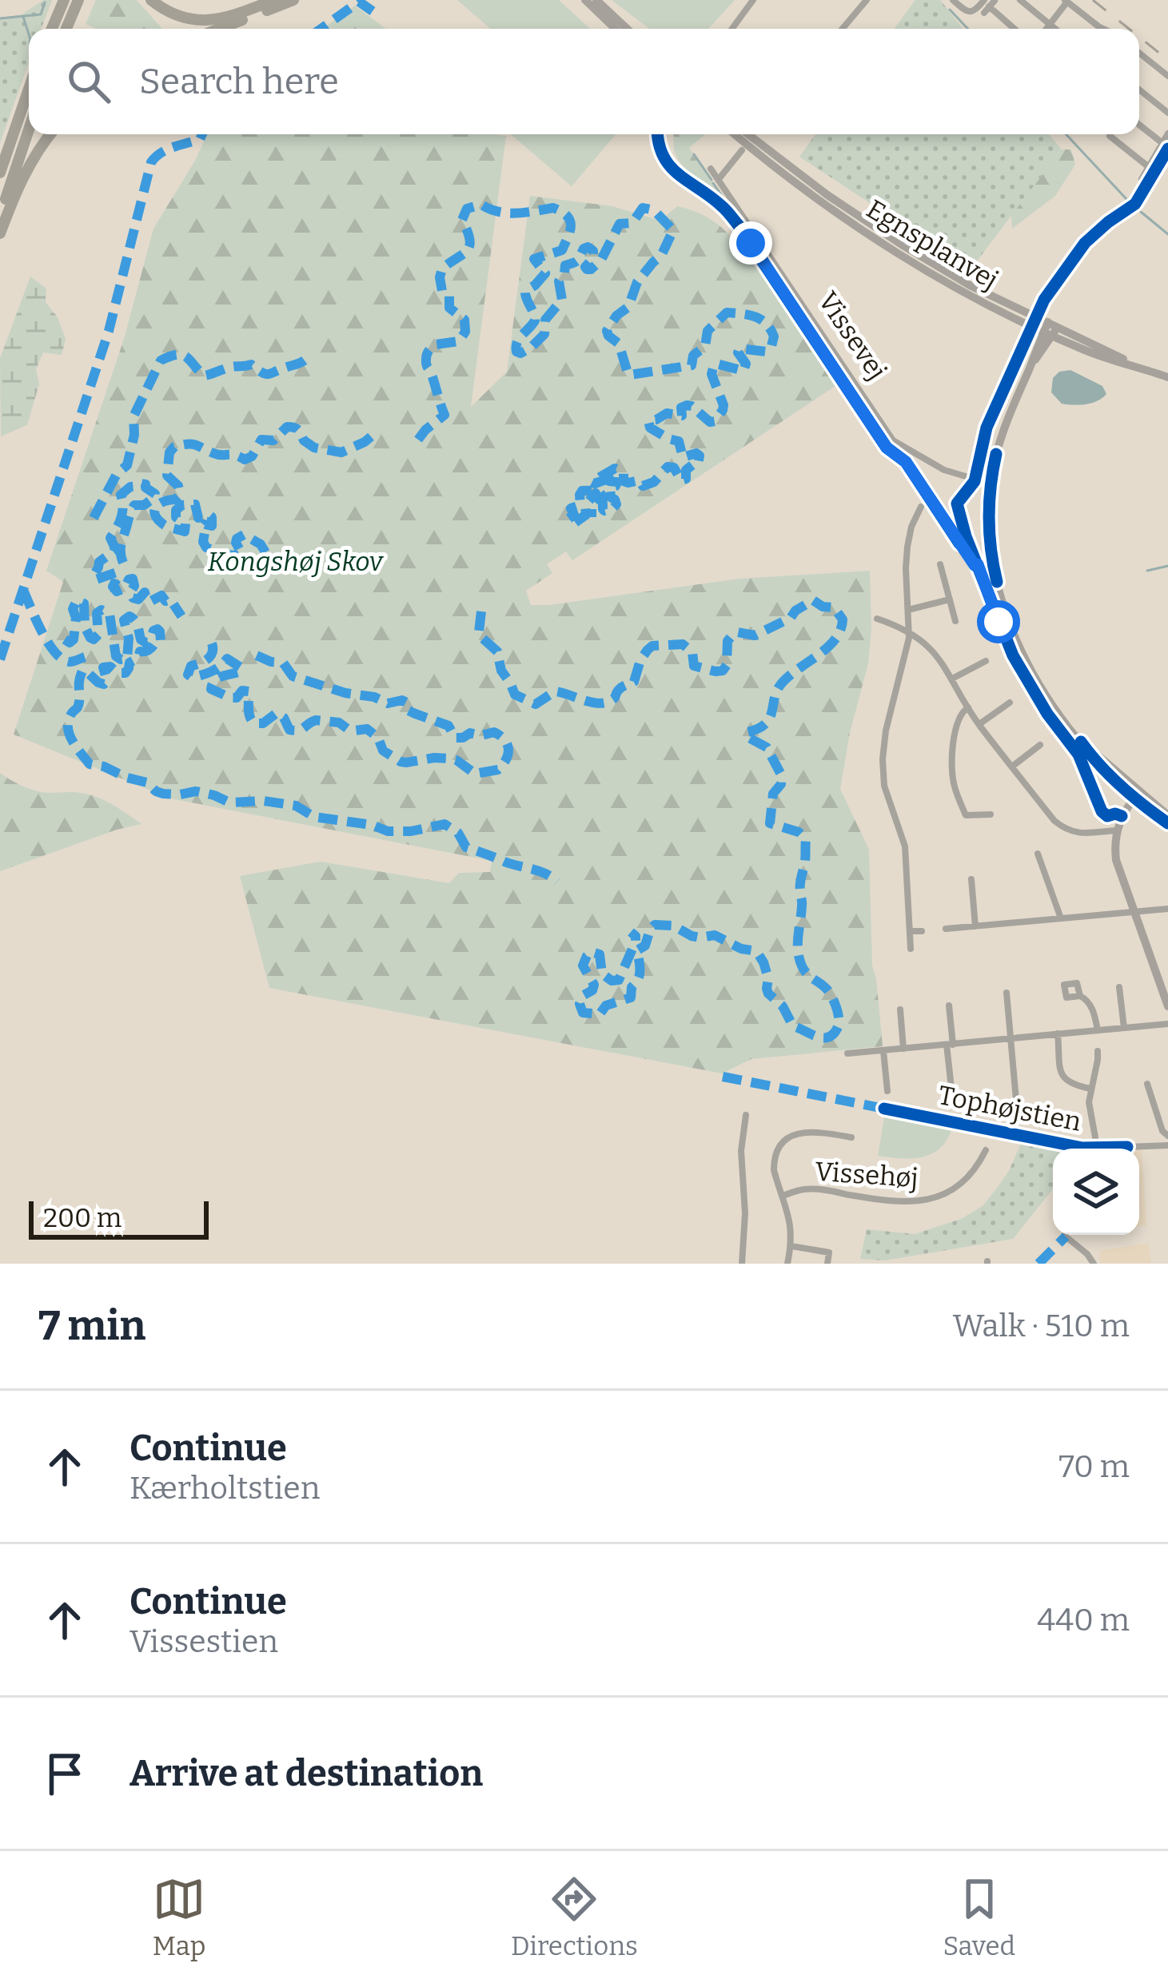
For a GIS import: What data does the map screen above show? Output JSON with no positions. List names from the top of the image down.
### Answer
{
  "streets": {
    "main road": ["Egnsplanvej"],
    "street": ["Vissevej", "Vissehøj"],
    "cycle path": ["Tophøjstien"]
  },
  "parks": ["Kongshøj Skov"],
  "scale_bar": "200 m",
  "page": {
    "search": "Search here",
    "scale": "200 m",
    "heading": ["7 min", "Walk · 510 m"],
    "list": [
      ["Continue", "Kærholtstien", "70 m"],
      ["Continue", "Vissestien", "440 m"],
      "Arrive at destination"
    ],
    "nav": ["Map", "Directions", "Saved"]
  }
}
